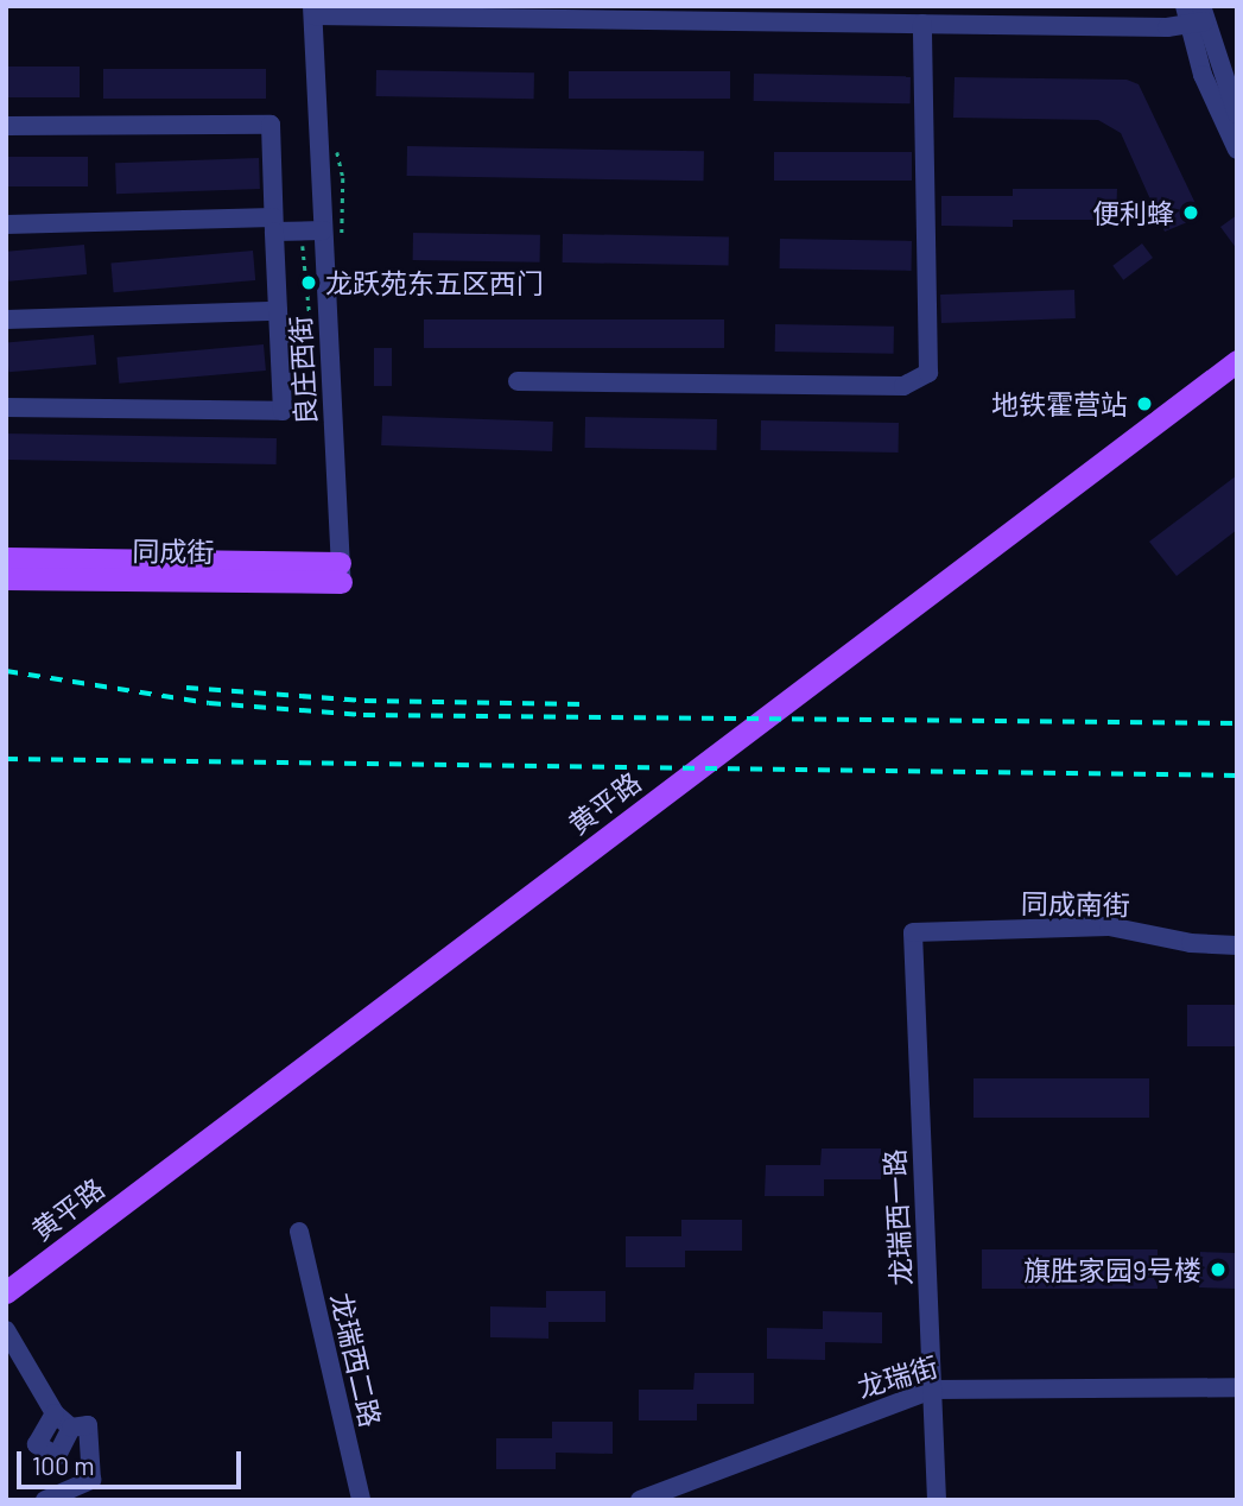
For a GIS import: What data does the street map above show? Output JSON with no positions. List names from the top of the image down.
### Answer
{
  "streets": {
    "main road": ["同成街", "黄平路"],
    "street": [
      "良庄西街",
      "同成南街",
      "龙瑞西一路",
      "龙瑞西二路",
      "龙瑞街"
    ]
  },
  "crossings": [
    ["良庄西街", "同成街"],
    ["同成南街", "龙瑞西一路"],
    ["龙瑞西一路", "龙瑞街"]
  ],
  "places": [
    "便利蜂",
    "龙跃苑东五区西门",
    "地铁霍营站",
    "旗胜家园9号楼"
  ],
  "scale_bar": "100 m"
}
